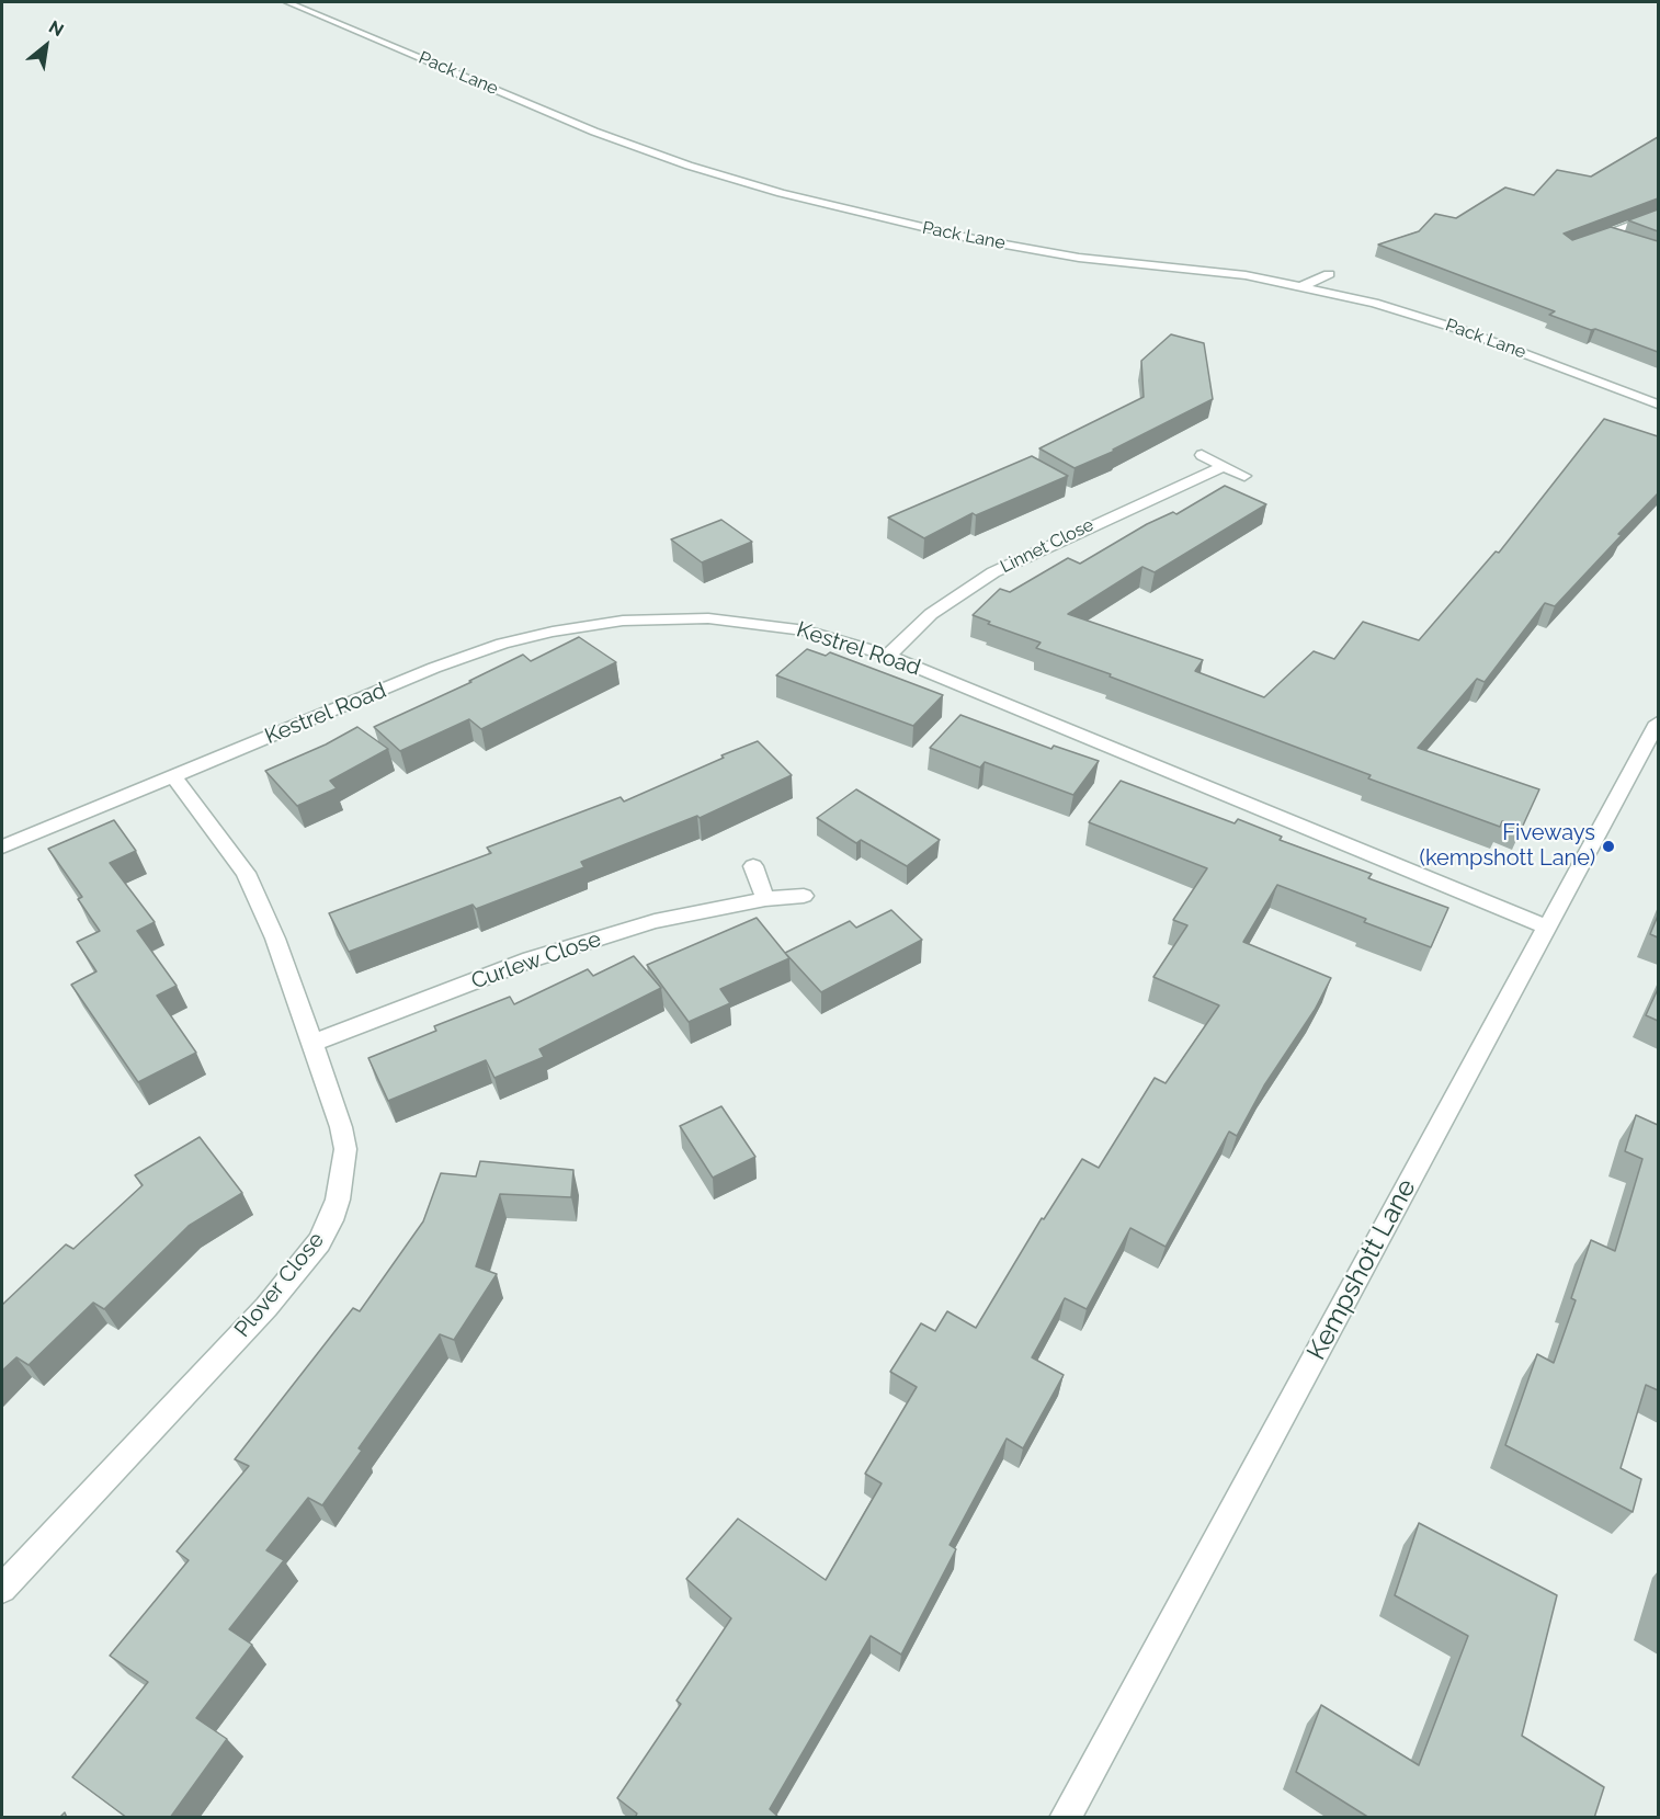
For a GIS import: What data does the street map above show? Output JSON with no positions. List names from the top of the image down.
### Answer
{
  "streets": {
    "street": [
      "Pack Lane",
      "Linnet Close",
      "Kestrel Road",
      "Curlew Close",
      "Kempshott Lane",
      "Plover Close"
    ]
  },
  "crossings": [
    ["Linnet Close", "Kestrel Road"],
    ["Kestrel Road", "Kempshott Lane"],
    ["Kestrel Road", "Plover Close"],
    ["Curlew Close", "Plover Close"]
  ],
  "places": ["Fiveways (kempshott Lane)"],
  "north": "top right"
}
